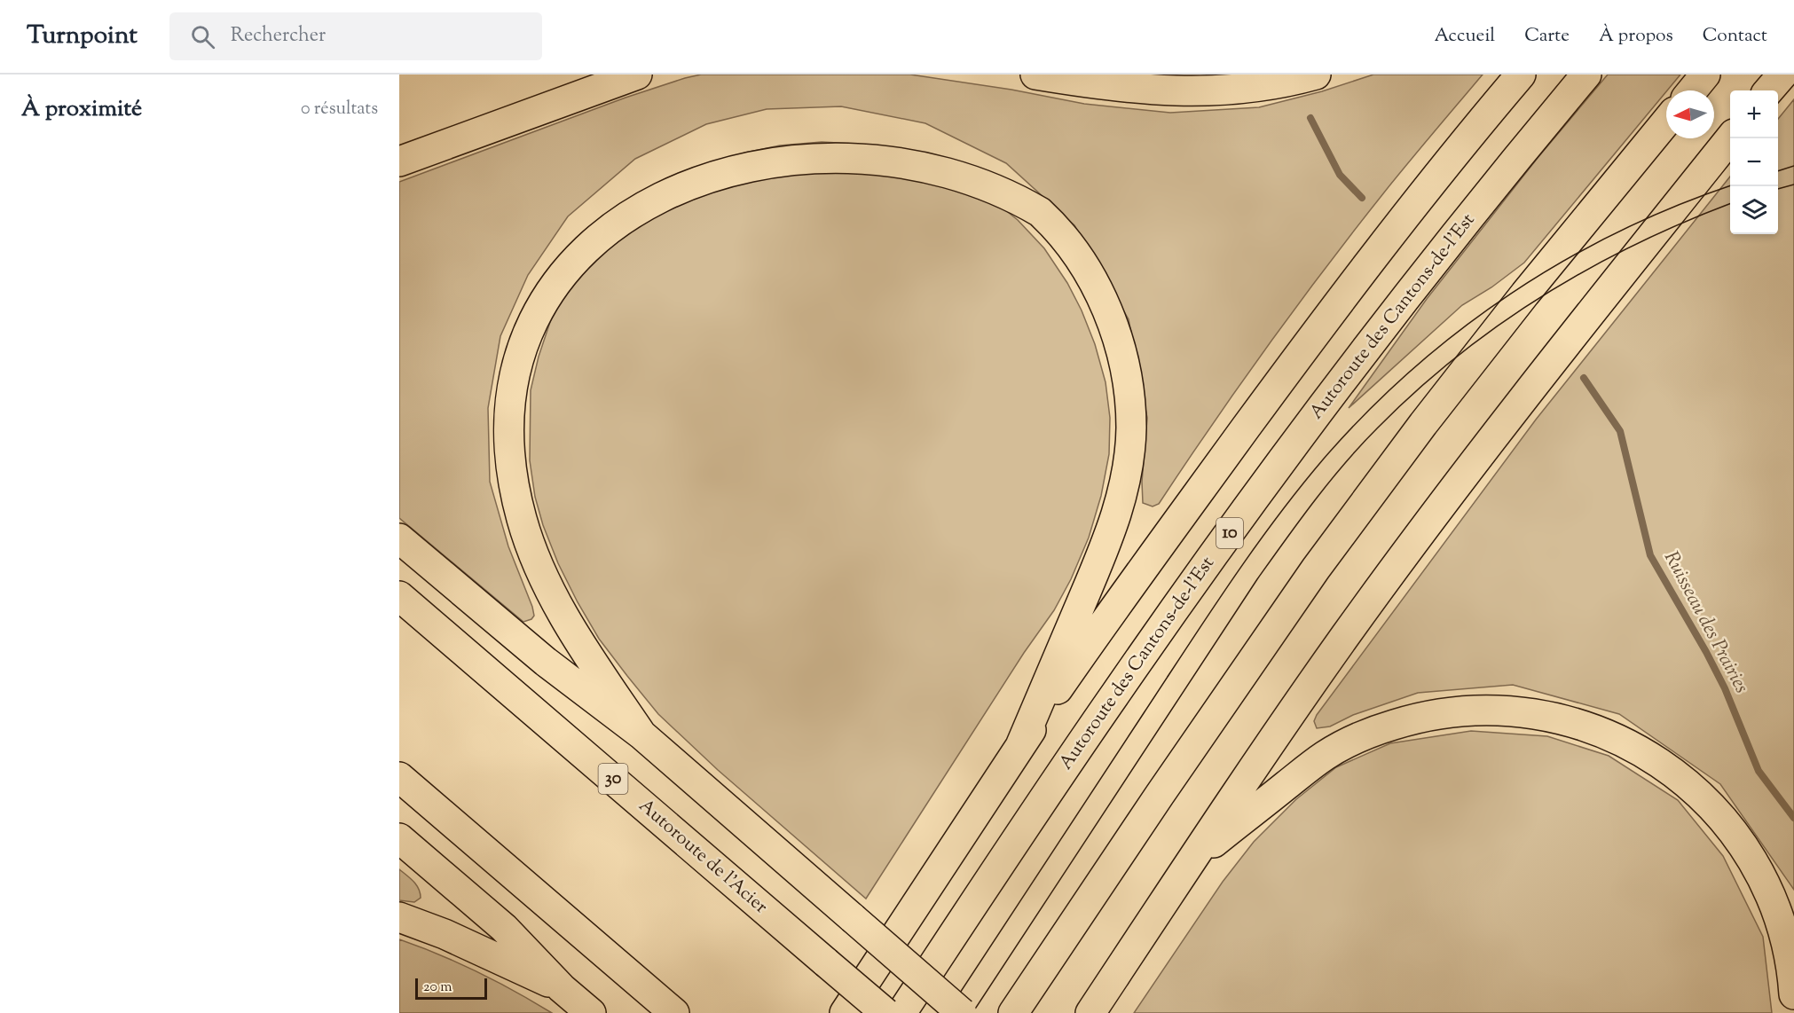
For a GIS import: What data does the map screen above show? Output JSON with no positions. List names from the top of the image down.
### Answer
{
  "streets": {
    "highway": [
      "Autoroute des Cantons-de-l'Est",
      "10",
      "30",
      "Autoroute de l'Acier"
    ]
  },
  "water": ["Ruisseau des Prairies"],
  "scale_bar": "20 m",
  "north": "left",
  "page": {
    "header": "Turnpoint",
    "search": "Rechercher",
    "nav": [
      "Accueil",
      "Carte",
      "À propos",
      "Contact"
    ],
    "heading": ["À proximité", "0 résultats"],
    "map_buttons": ["+", "−"],
    "scale": "20 m"
  }
}
